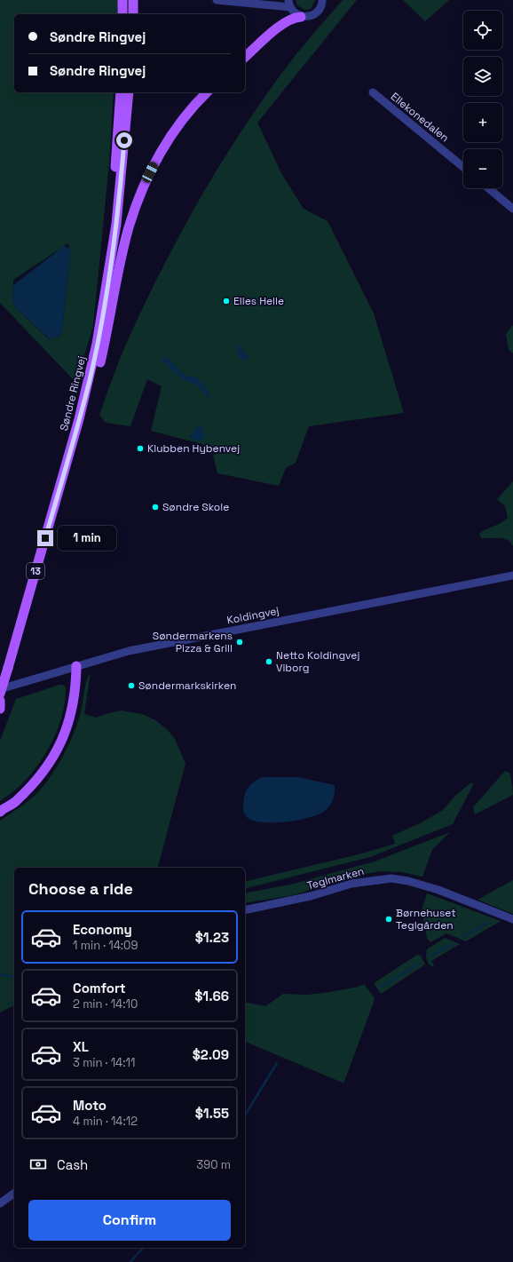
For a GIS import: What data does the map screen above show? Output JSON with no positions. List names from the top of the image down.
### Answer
{
  "streets": {
    "main road": ["Søndre Ringvej", "13"],
    "street": ["Ellekonedalen", "Koldingvej", "Teglmarken"]
  },
  "places": [
    "Elles Helle",
    "Klubben Hybenvej",
    "Søndre Skole",
    "Søndermarkens Pizza & Grill",
    "Netto Koldingvej Viborg",
    "Søndermarkskirken",
    "Børnehuset Teglgården"
  ],
  "page": {
    "map_buttons": ["+", "−"],
    "banner": ["Søndre Ringvej", "Søndre Ringvej"],
    "bubble": "1 min",
    "heading": "Choose a ride",
    "list": [
      {
        "name": "Economy",
        "note": "1 min · 14:09",
        "value": "$1.23"
      },
      {
        "name": "Comfort",
        "note": "2 min · 14:10",
        "value": "$1.66"
      },
      {
        "name": "XL",
        "note": "3 min · 14:11",
        "value": "$2.09"
      },
      {
        "name": "Moto",
        "note": "4 min · 14:12",
        "value": "$1.55"
      }
    ],
    "pay": ["Cash", "390 m"],
    "buttons": "Confirm"
  }
}
